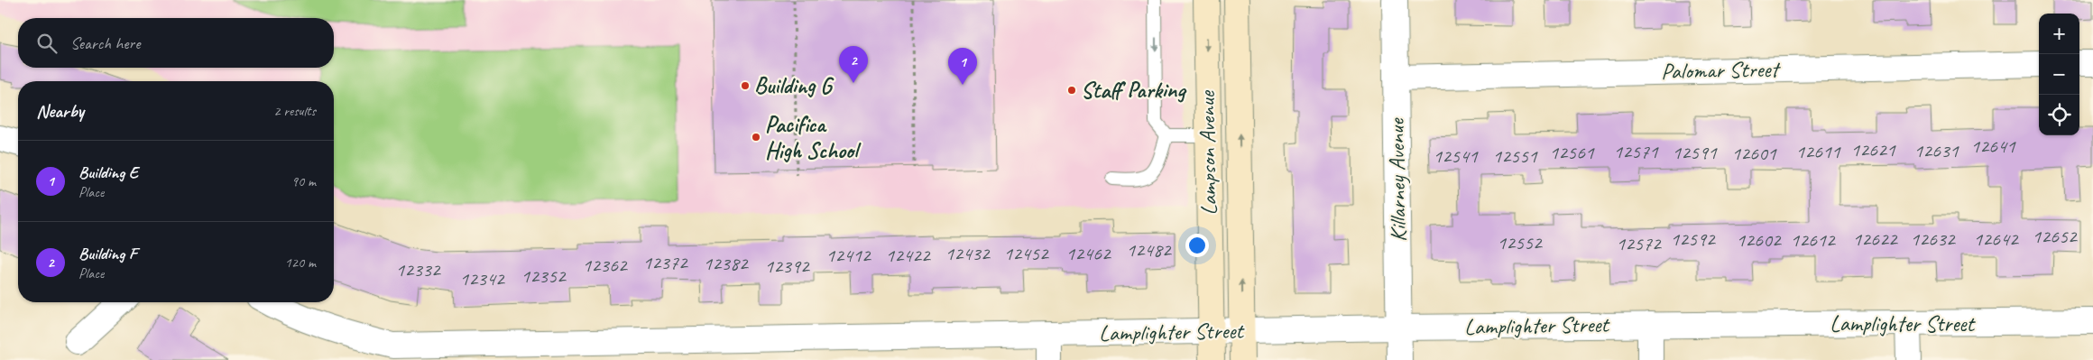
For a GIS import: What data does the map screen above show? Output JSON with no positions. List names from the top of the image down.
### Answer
{
  "streets": {
    "main road": ["Lampson Avenue"],
    "street": ["Palomar Street", "Killarney Avenue", "Lamplighter Street"]
  },
  "crossings": [
    ["Palomar Street", "Killarney Avenue"],
    ["Lampson Avenue", "Lamplighter Street"],
    ["Killarney Avenue", "Lamplighter Street"]
  ],
  "places": ["Building G", "Staff Parking", "Pacifica High School"],
  "house_numbers": [
    "12641",
    "12621",
    "12631",
    "12571",
    "12611",
    "12561",
    "12591",
    "12601",
    "12541",
    "12551",
    "12652",
    "12592",
    "12622",
    "12632",
    "12642",
    "12602",
    "12612",
    "12552",
    "12572",
    "12482",
    "12432",
    "12452",
    "12462",
    "12412",
    "12422",
    "12372",
    "12382",
    "12362",
    "12392",
    "12332",
    "12352",
    "12342"
  ],
  "page": {
    "map_buttons": ["+", "−"],
    "search": "Search here",
    "pins": ["2", "1"],
    "heading": ["Nearby", "2 results"],
    "list": [
      {
        "mark": "1",
        "name": "Building E",
        "note": "Place",
        "value": "90 m"
      },
      {
        "mark": "2",
        "name": "Building F",
        "note": "Place",
        "value": "120 m"
      }
    ]
  }
}
